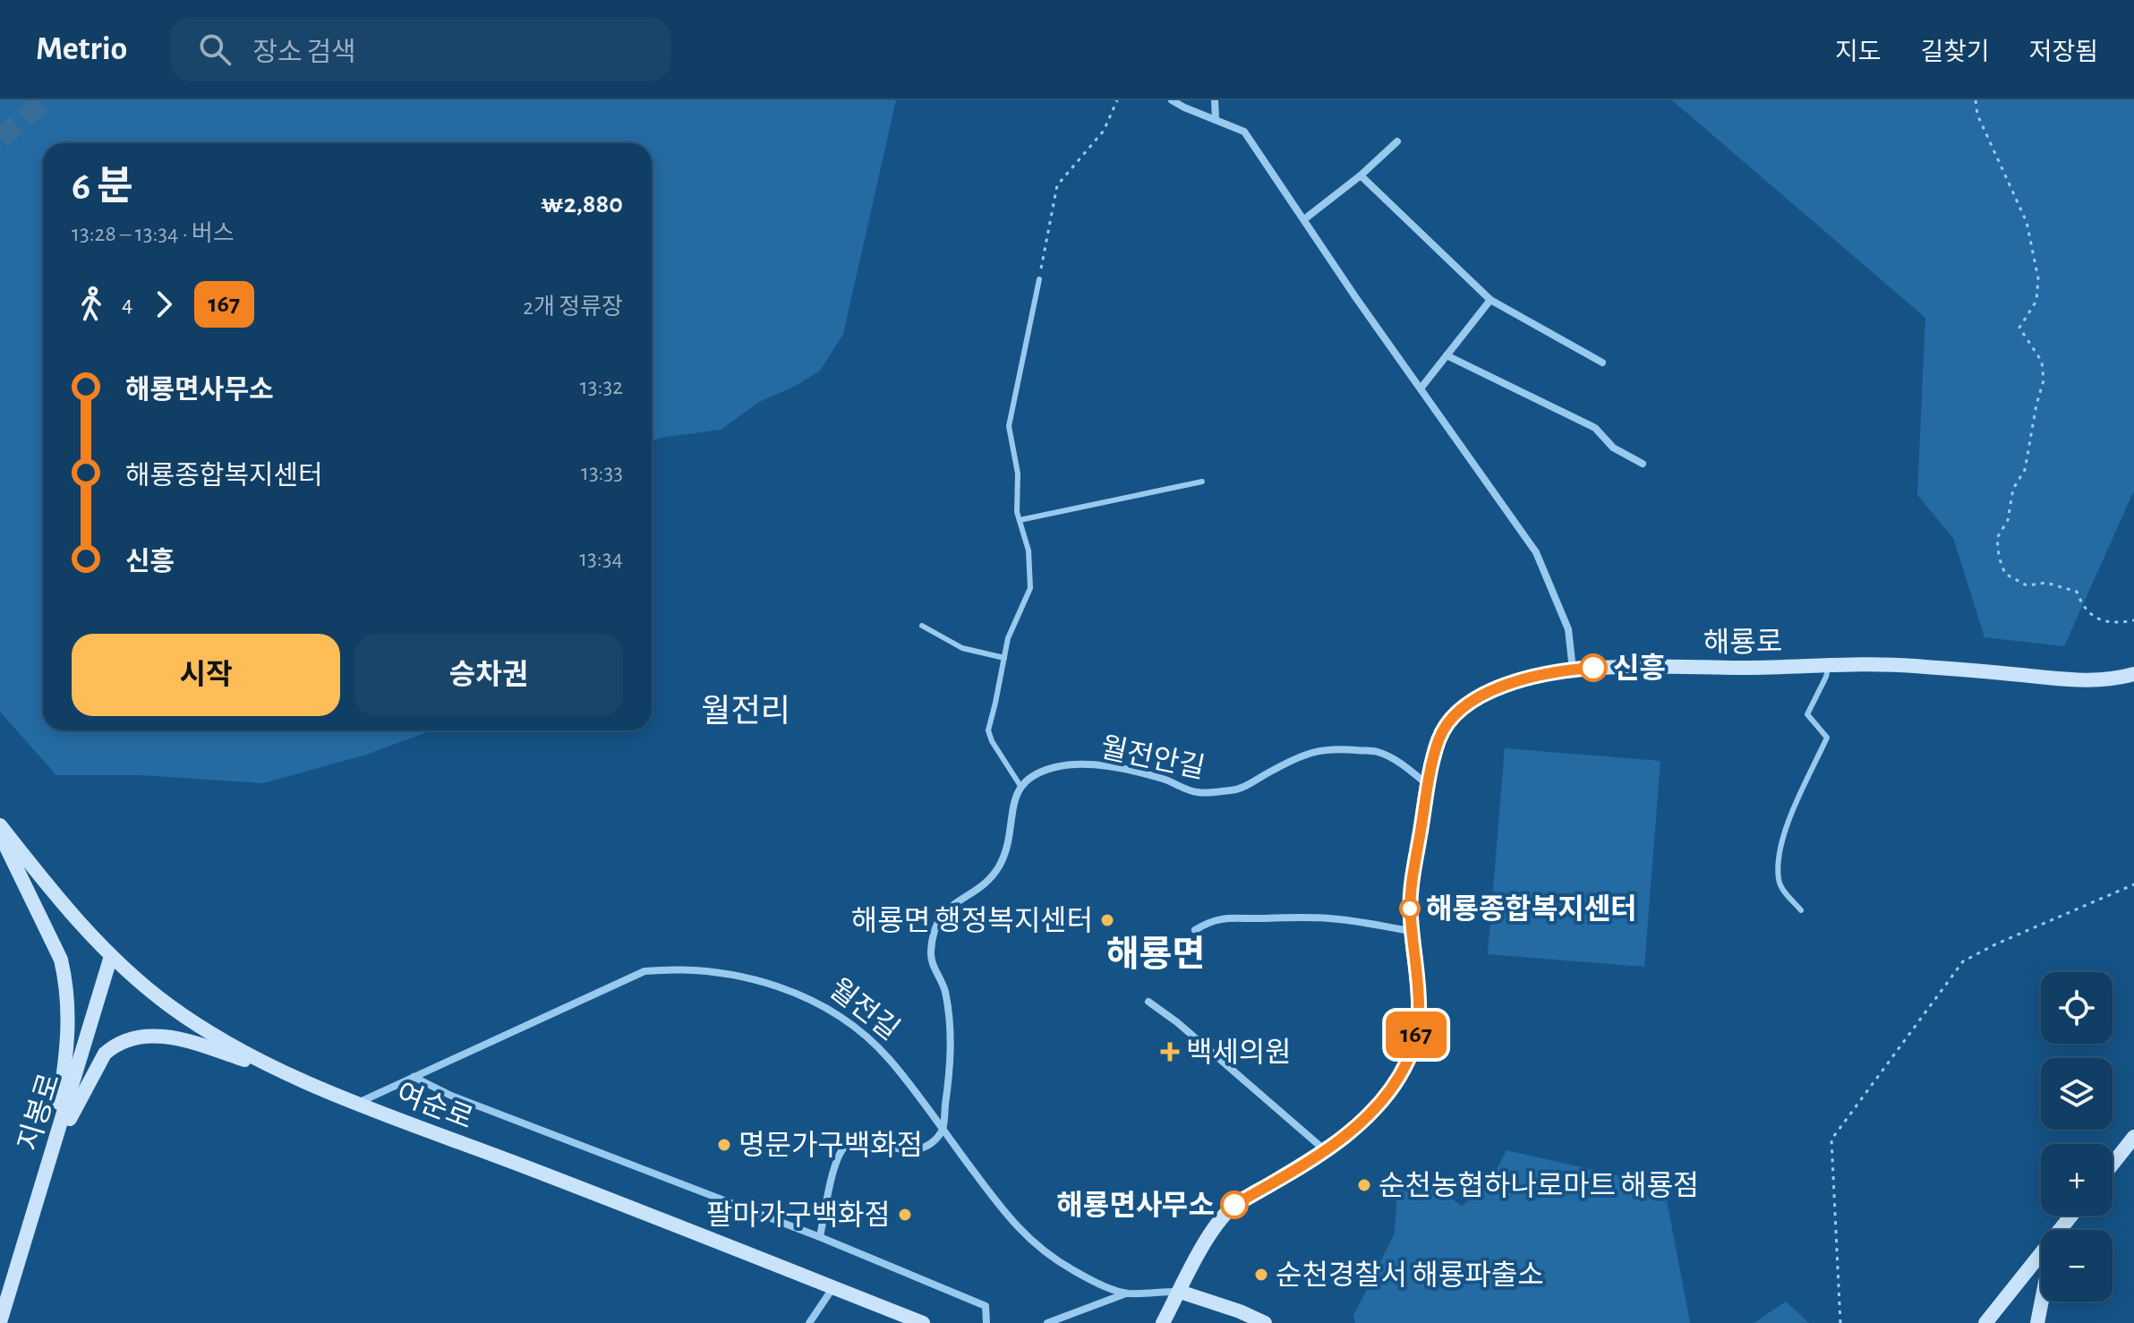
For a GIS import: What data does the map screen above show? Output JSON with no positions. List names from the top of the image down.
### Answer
{
  "streets": {
    "main road": [
      "해룡로",
      "월전길",
      "여순로",
      "지봉로"
    ],
    "street": ["월전안길"]
  },
  "crossings": [
    ["해룡로", "월전안길"],
    ["해룡로", "월전길"],
    ["월전길", "여순로"],
    ["여순로", "지봉로"]
  ],
  "districts": ["월전리", "해룡면"],
  "places": {
    "other": [
      "신흥",
      "해룡종합복지센터",
      "해룡면 행정복지센터",
      "명문가구백화점",
      "순천농협하나로마트 해룡점",
      "해룡면사무소",
      "팔마가구백화점",
      "순천경찰서 해룡파출소"
    ],
    "health": ["백세의원"]
  },
  "lines": ["bus line 167"],
  "page": {
    "header": "Metrio",
    "search": "장소 검색",
    "nav": ["지도", "길찾기", "저장됨"],
    "on_map": "167",
    "heading": ["6 분", "13:28 – 13:34 · 버스", "₩2,880"],
    "legs": ["4", "167", "2개 정류장"],
    "list": [
      {
        "name": "해룡면사무소",
        "value": "13:32"
      },
      {
        "name": "해룡종합복지센터",
        "value": "13:33"
      },
      {
        "name": "신흥",
        "value": "13:34"
      }
    ],
    "buttons": ["시작", "승차권"],
    "map_buttons": ["+", "−"]
  }
}
